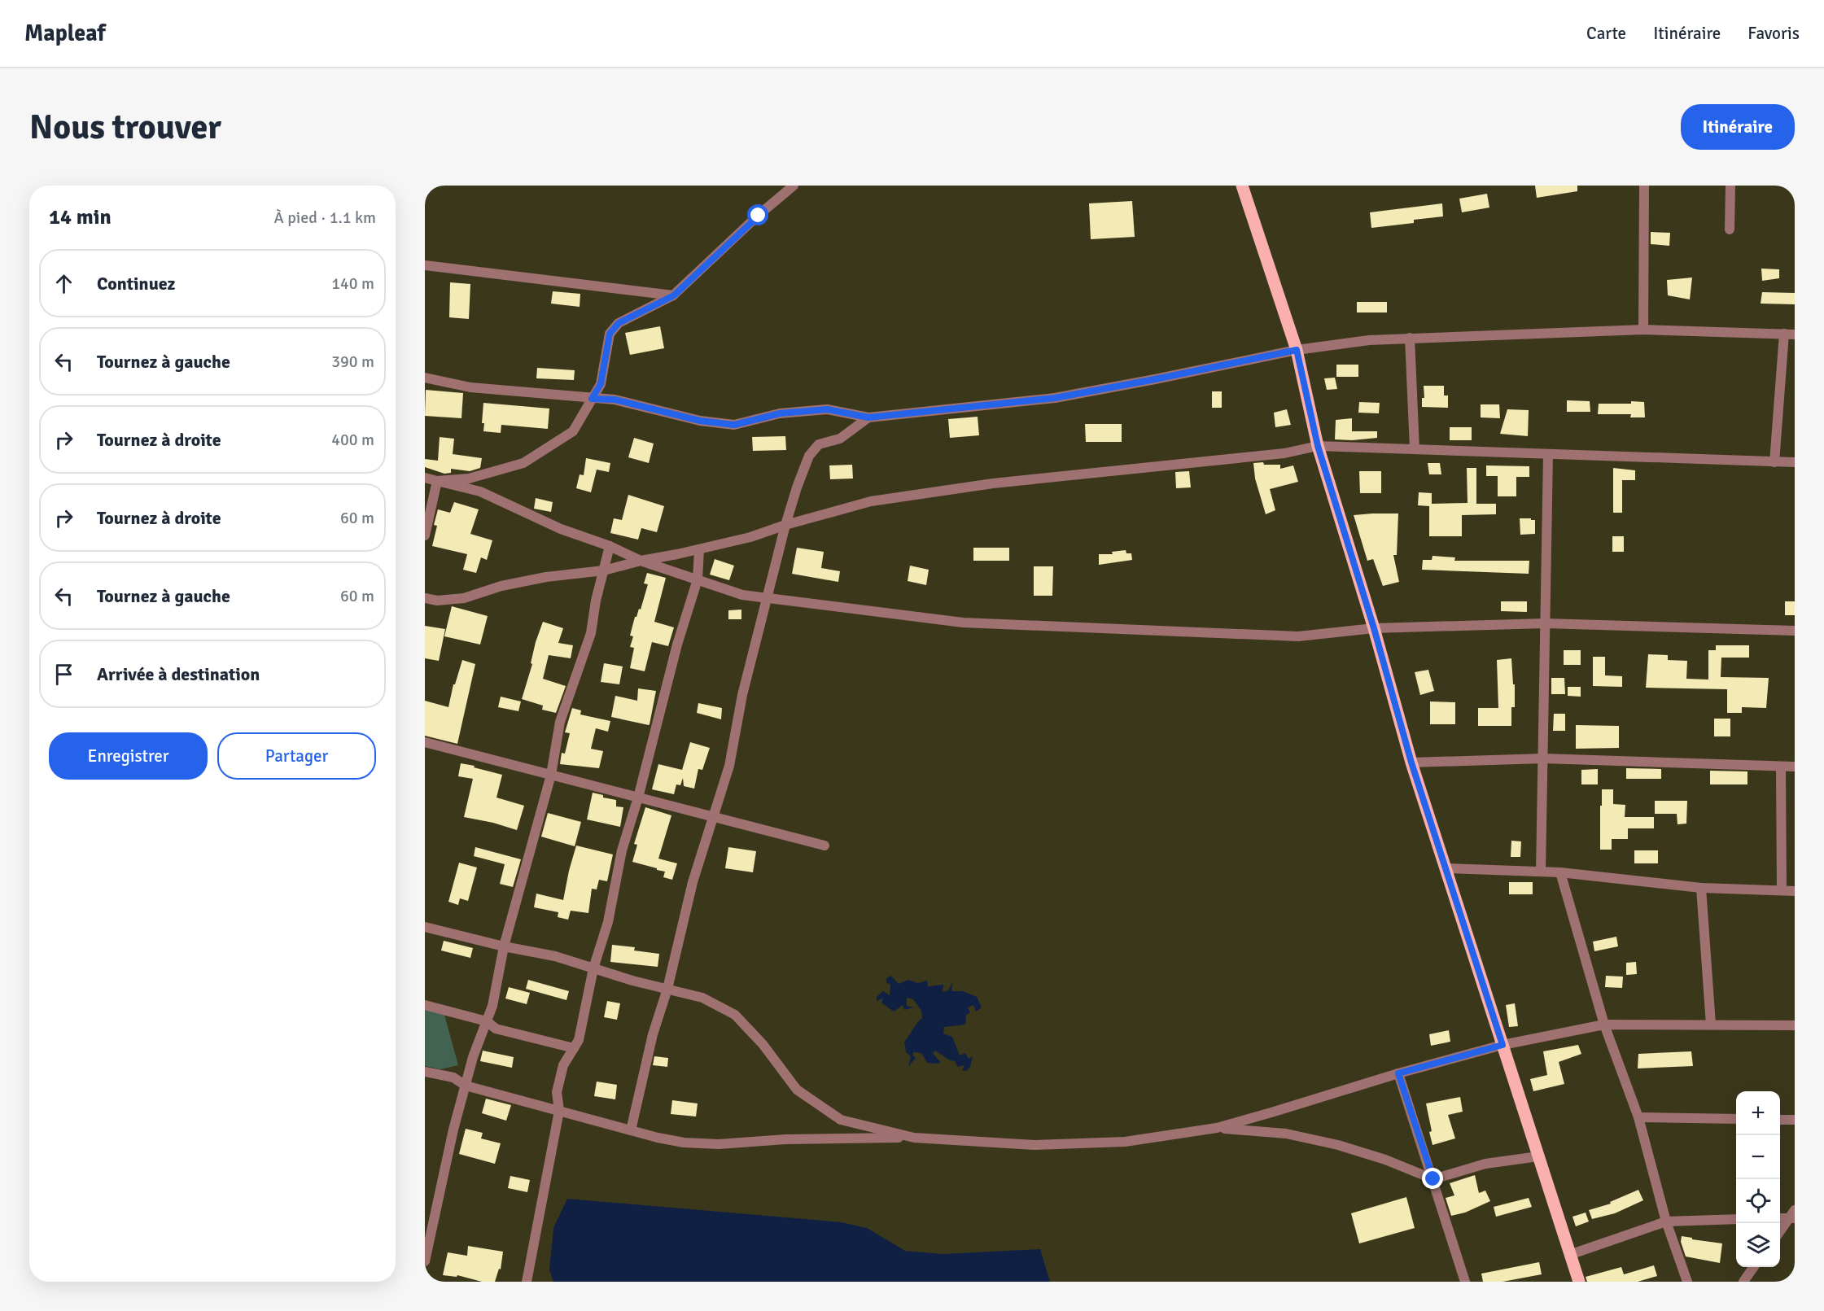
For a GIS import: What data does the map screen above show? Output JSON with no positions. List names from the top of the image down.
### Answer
{
  "page": {
    "header": "Mapleaf",
    "nav": ["Carte", "Itinéraire", "Favoris"],
    "buttons": [
      "Itinéraire",
      ["Enregistrer", "Partager"]
    ],
    "title": "Nous trouver",
    "heading": ["14 min", "À pied · 1.1 km"],
    "list": [
      ["Continuez", "140 m"],
      ["Tournez à gauche", "390 m"],
      ["Tournez à droite", "400 m"],
      ["Tournez à droite", "60 m"],
      ["Tournez à gauche", "60 m"],
      "Arrivée à destination"
    ],
    "map_buttons": ["+", "−"]
  }
}
